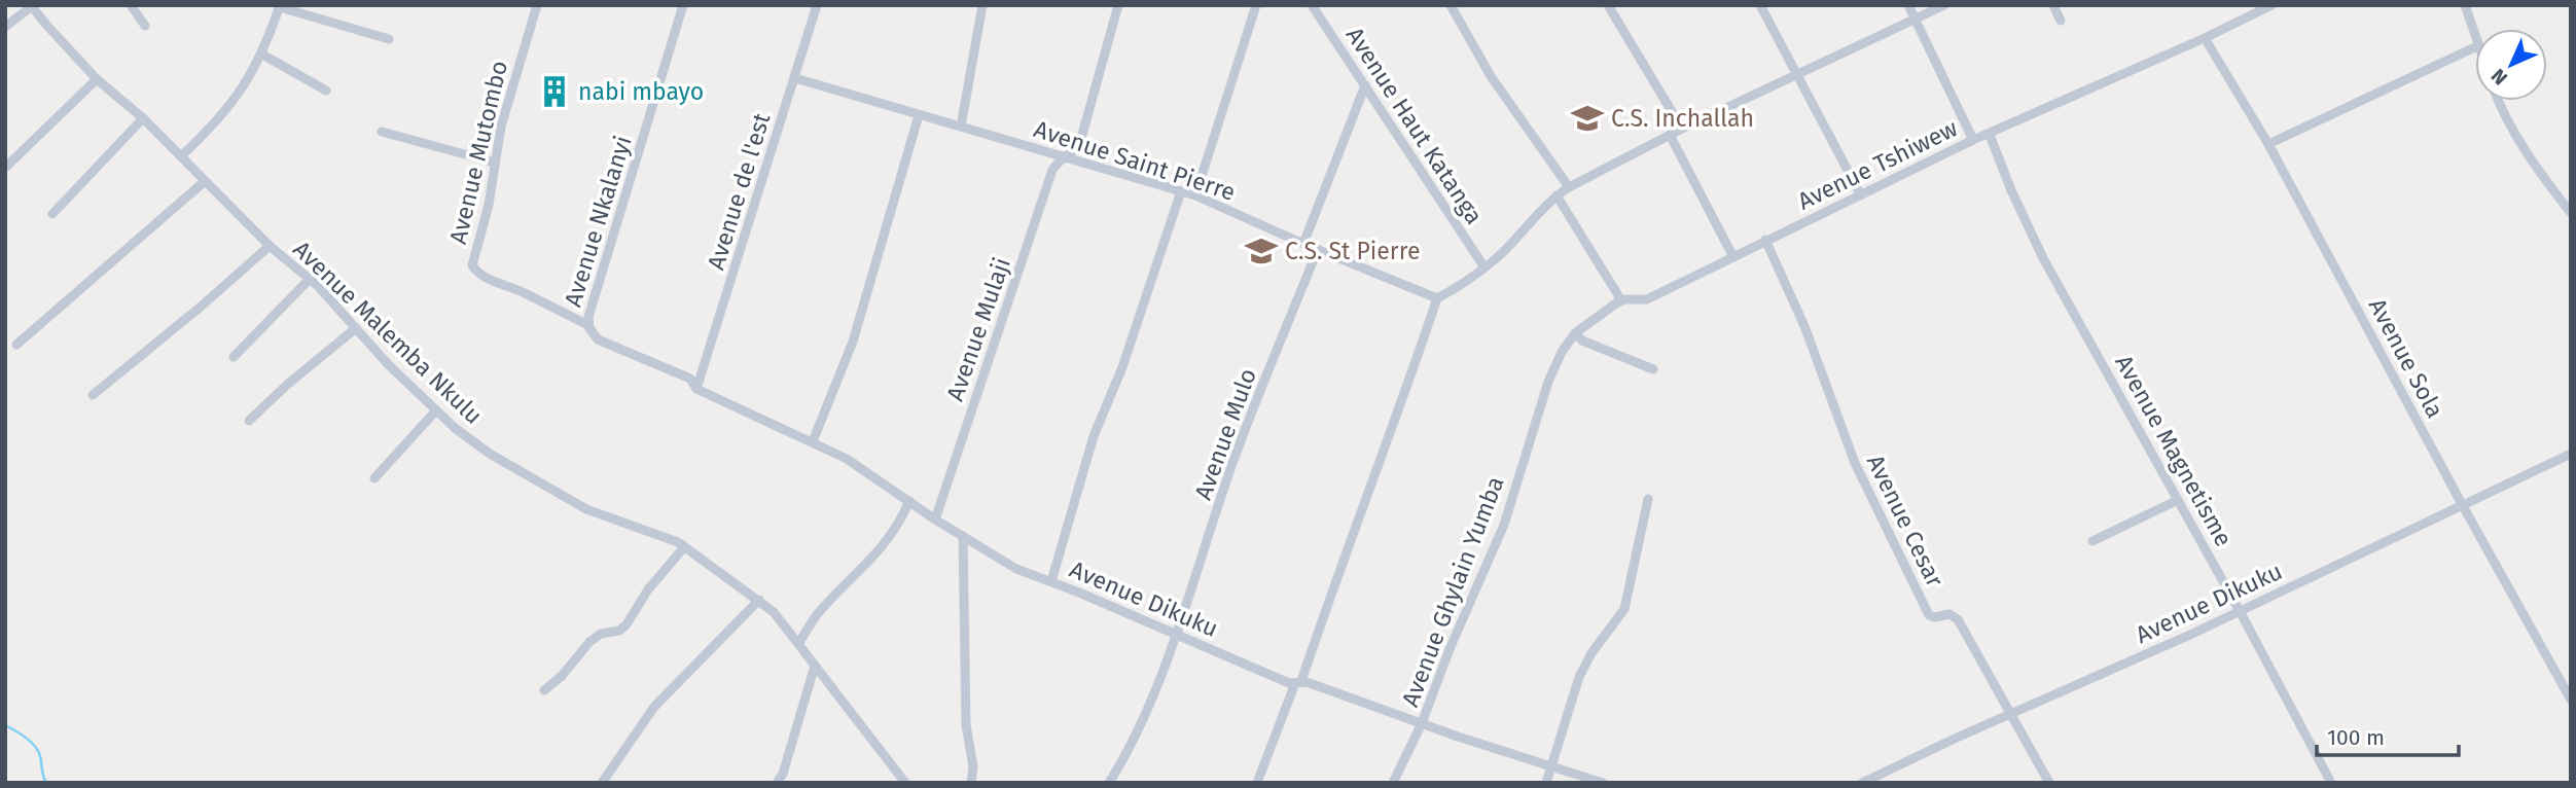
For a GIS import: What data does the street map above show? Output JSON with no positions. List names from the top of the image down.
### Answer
{
  "streets": {
    "street": [
      "Avenue Haut Katanga",
      "Avenue Mutombo",
      "Avenue Saint Pierre",
      "Avenue Tshiwew",
      "Avenue de l'est",
      "Avenue Nkalanyi",
      "Avenue Mulaji",
      "Avenue Malemba Nkulu",
      "Avenue Sola",
      "Avenue Mulo",
      "Avenue Magnetisme",
      "Avenue Cesar",
      "Avenue Ghylain Yumba",
      "Avenue Dikuku"
    ]
  },
  "crossings": [
    ["Avenue Mutombo", "Avenue Nkalanyi"],
    ["Avenue Mutombo", "Avenue Dikuku"],
    ["Avenue Saint Pierre", "Avenue de l'est"],
    ["Avenue Saint Pierre", "Avenue Mulaji"],
    ["Avenue Saint Pierre", "Avenue Mulo"],
    ["Avenue Tshiwew", "Avenue Sola"],
    ["Avenue Tshiwew", "Avenue Magnetisme"],
    ["Avenue Tshiwew", "Avenue Cesar"],
    ["Avenue Tshiwew", "Avenue Ghylain Yumba"],
    ["Avenue de l'est", "Avenue Dikuku"],
    ["Avenue Nkalanyi", "Avenue Dikuku"],
    ["Avenue Mulaji", "Avenue Dikuku"],
    ["Avenue Sola", "Avenue Dikuku"],
    ["Avenue Mulo", "Avenue Dikuku"],
    ["Avenue Magnetisme", "Avenue Dikuku"],
    ["Avenue Cesar", "Avenue Dikuku"],
    ["Avenue Ghylain Yumba", "Avenue Dikuku"]
  ],
  "places": {
    "building": ["nabi mbayo"],
    "school or university": ["C.S. Inchallah", "C.S. St Pierre"]
  },
  "scale_bar": "100 m",
  "north": "bottom left"
}
